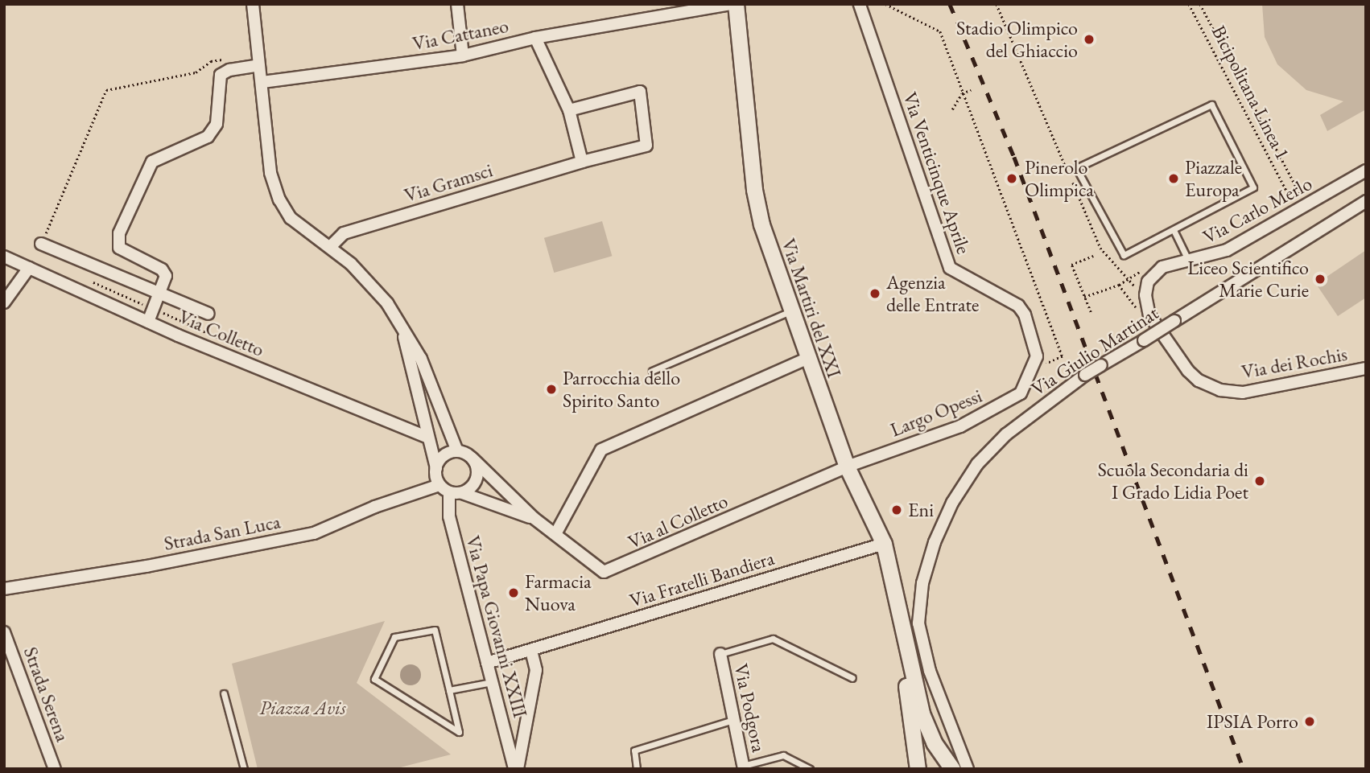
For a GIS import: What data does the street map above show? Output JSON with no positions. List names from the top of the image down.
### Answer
{
  "streets": {
    "street": [
      "Via Cattaneo",
      "Via Venticinque Aprile",
      "Via Gramsci",
      "Via Carlo Merlo",
      "Via Martiri del XXI",
      "Via Colletto",
      "Via Giulio Martinat",
      "Via dei Rochis",
      "Largo Opessi",
      "Via al Colletto",
      "Strada San Luca",
      "Via Fratelli Bandiera",
      "Via Papa Giovanni XXIII",
      "Strada Serena",
      "Via Podgora"
    ],
    "path": ["Bicipolitana Linea 1"]
  },
  "crossings": [
    ["Via Cattaneo", "Via Martiri del XXI"],
    ["Via Venticinque Aprile", "Largo Opessi"],
    ["Via Carlo Merlo", "Via dei Rochis"],
    ["Via Martiri del XXI", "Via Giulio Martinat"],
    ["Via Martiri del XXI", "Largo Opessi"],
    ["Via Martiri del XXI", "Via al Colletto"],
    ["Via Martiri del XXI", "Via Fratelli Bandiera"],
    ["Largo Opessi", "Via al Colletto"],
    ["Via al Colletto", "Strada San Luca"],
    ["Via al Colletto", "Via Papa Giovanni XXIII"],
    ["Strada San Luca", "Via Papa Giovanni XXIII"],
    ["Via Fratelli Bandiera", "Via Papa Giovanni XXIII"]
  ],
  "parks": ["Piazza Avis"],
  "places": [
    "Stadio Olimpico del Ghiaccio",
    "Pinerolo Olimpica",
    "Piazzale Europa",
    "Liceo Scientifico Marie Curie",
    "Agenzia delle Entrate",
    "Parrocchia dello Spirito Santo",
    "Scuola Secondaria di I Grado Lidia Poet",
    "Eni",
    "Farmacia Nuova",
    "IPSIA Porro"
  ]
}
